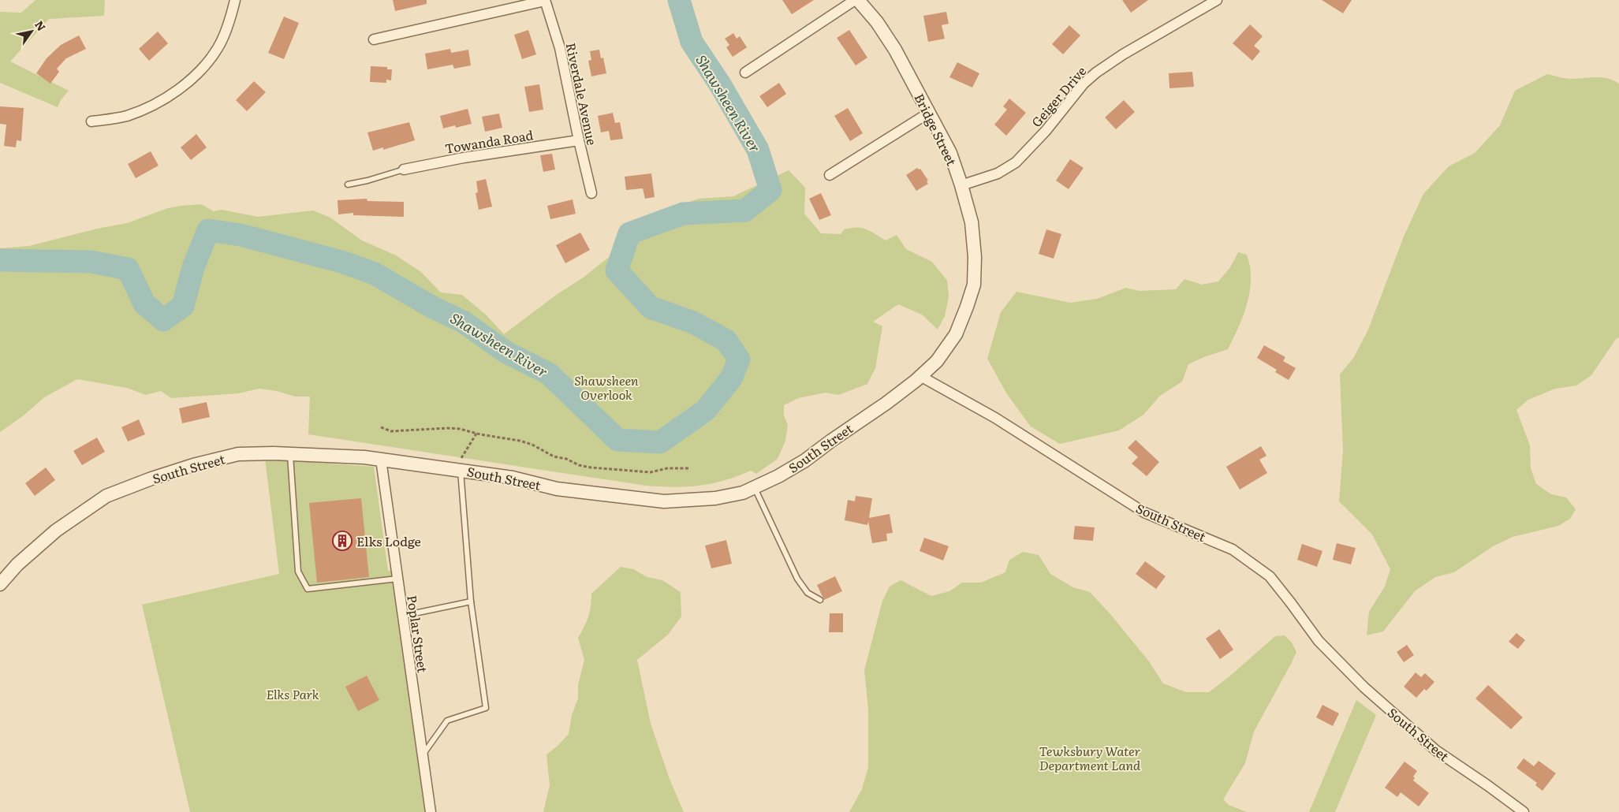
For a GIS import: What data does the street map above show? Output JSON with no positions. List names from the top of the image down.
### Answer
{
  "streets": {
    "street": [
      "Riverdale Avenue",
      "Geiger Drive",
      "Bridge Street",
      "Towanda Road",
      "South Street",
      "Poplar Street"
    ]
  },
  "crossings": [
    ["Riverdale Avenue", "Towanda Road"],
    ["Geiger Drive", "Bridge Street"],
    ["Bridge Street", "South Street"],
    ["South Street", "Poplar Street"]
  ],
  "water": ["Shawsheen River"],
  "parks": ["Shawsheen Overlook", "Elks Park", "Tewksbury Water Department Land"],
  "places": {
    "building": ["Elks Lodge"]
  },
  "north": "top right"
}
